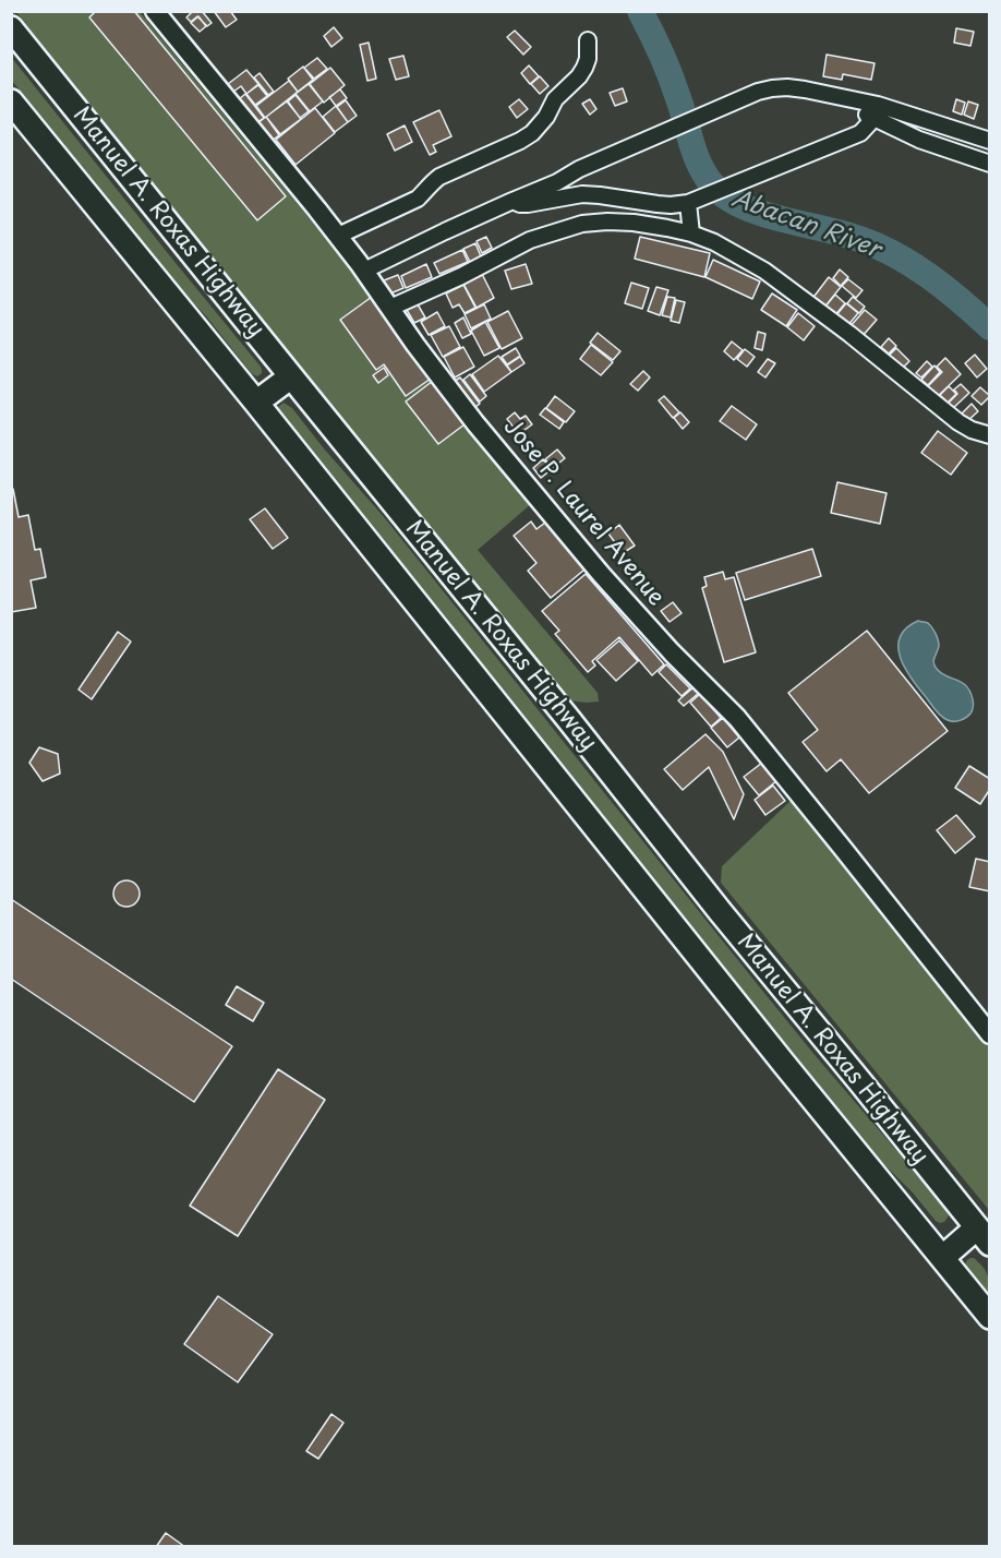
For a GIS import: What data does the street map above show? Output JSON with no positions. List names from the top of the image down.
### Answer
{
  "streets": {
    "main road": ["Manuel A. Roxas Highway"],
    "street": ["Jose P. Laurel Avenue"]
  },
  "water": ["Abacan River"]
}
